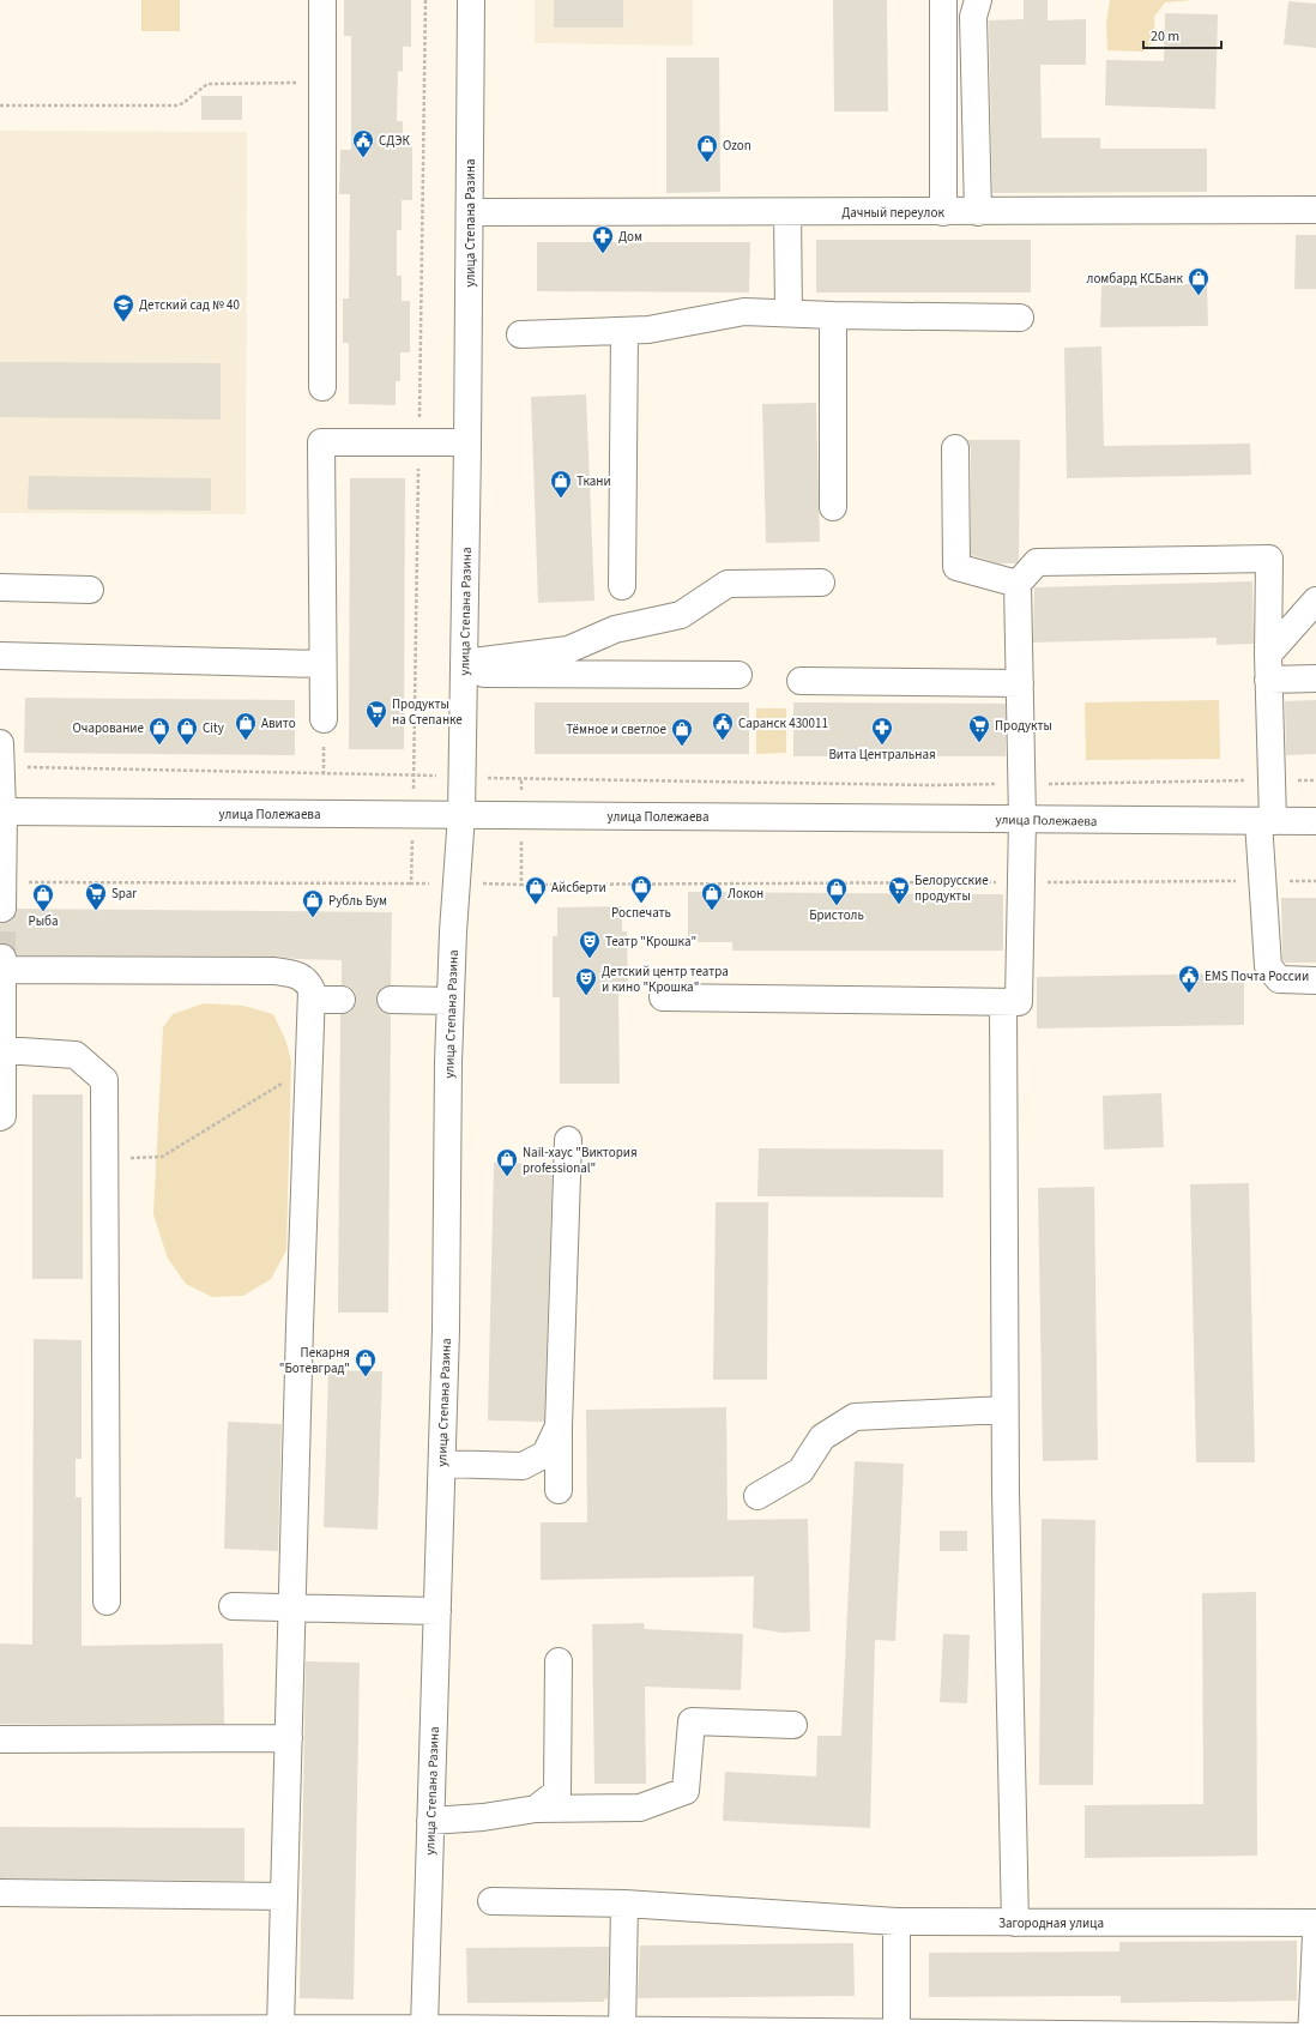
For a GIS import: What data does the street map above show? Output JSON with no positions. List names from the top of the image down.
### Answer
{
  "streets": {
    "street": [
      "Дачный переулок",
      "улица Степана Разина",
      "улица Полежаева",
      "Загородная улица"
    ]
  },
  "crossings": [
    ["Дачный переулок", "улица Степана Разина"],
    ["улица Степана Разина", "улица Полежаева"]
  ],
  "places": {
    "public building": ["СДЭК", "Саранск 430011", "EMS Почта России"],
    "shop": [
      "Ozon",
      "ломбард КСБанк",
      "Ткани",
      "Авито",
      "Очарование",
      "City",
      "Тёмное и светлое",
      "Роспечать",
      "Айсберти",
      "Бристоль",
      "Локон",
      "Рыба",
      "Рубль Бум",
      "Nail-хаус \"Виктория professional\"",
      "Пекарня \"Ботевград\""
    ],
    "pharmacy": ["Дом", "Вита Центральная"],
    "school or university": ["Детский сад № 40"],
    "supermarket": [
      "Продукты на Степанке",
      "Продукты",
      "Белорусские продукты",
      "Spar"
    ],
    "theatre": ["Театр \"Крошка\"", "Детский центр театра и кино \"Крошка\""]
  },
  "scale_bar": "20 m"
}
